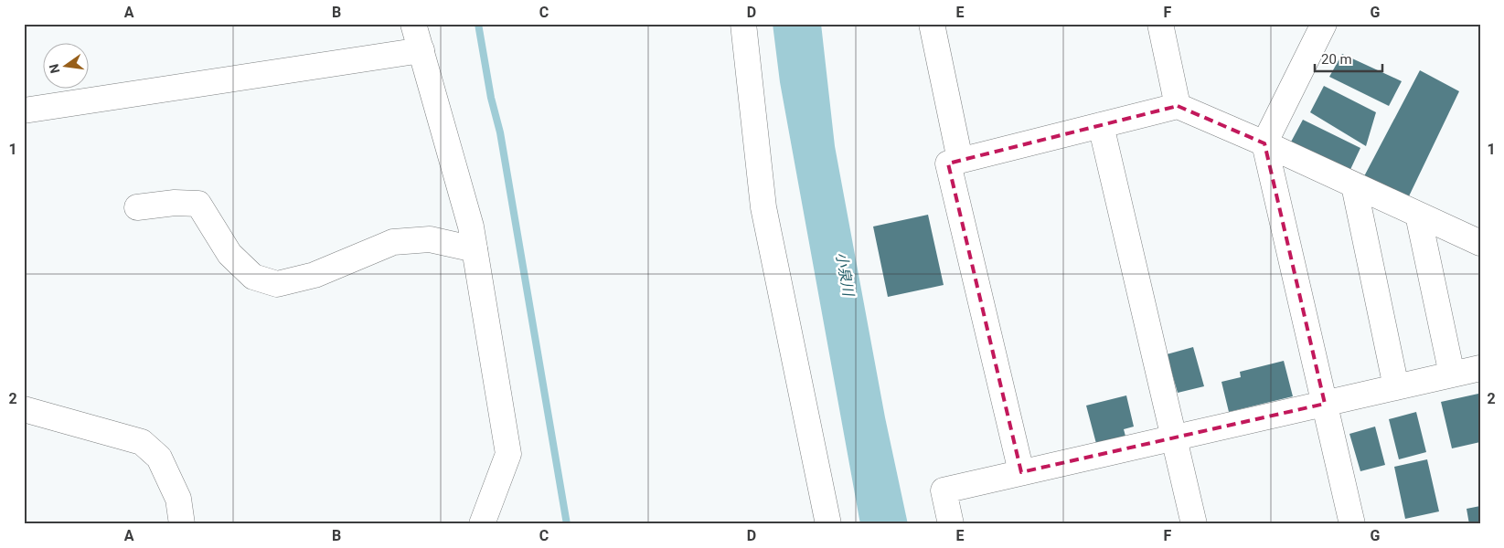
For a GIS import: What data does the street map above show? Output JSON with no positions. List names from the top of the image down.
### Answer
{
  "water": ["小泉川"],
  "scale_bar": "20 m",
  "north": "left",
  "grid": {
    "columns": [
      "A",
      "B",
      "C",
      "D",
      "E",
      "F",
      "G"
    ],
    "rows": ["1", "2"]
  }
}
